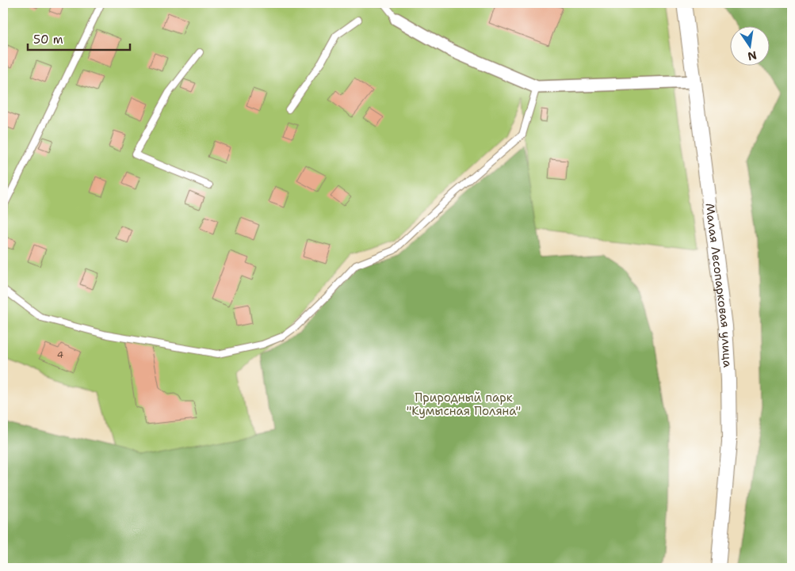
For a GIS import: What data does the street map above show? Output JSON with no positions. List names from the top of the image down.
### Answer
{
  "streets": {
    "street": ["Малая Лесопарковая улица"]
  },
  "parks": ["Природный парк \"Кумысная Поляна\""],
  "house_numbers": ["4"],
  "scale_bar": "50 m",
  "north": "bottom"
}
